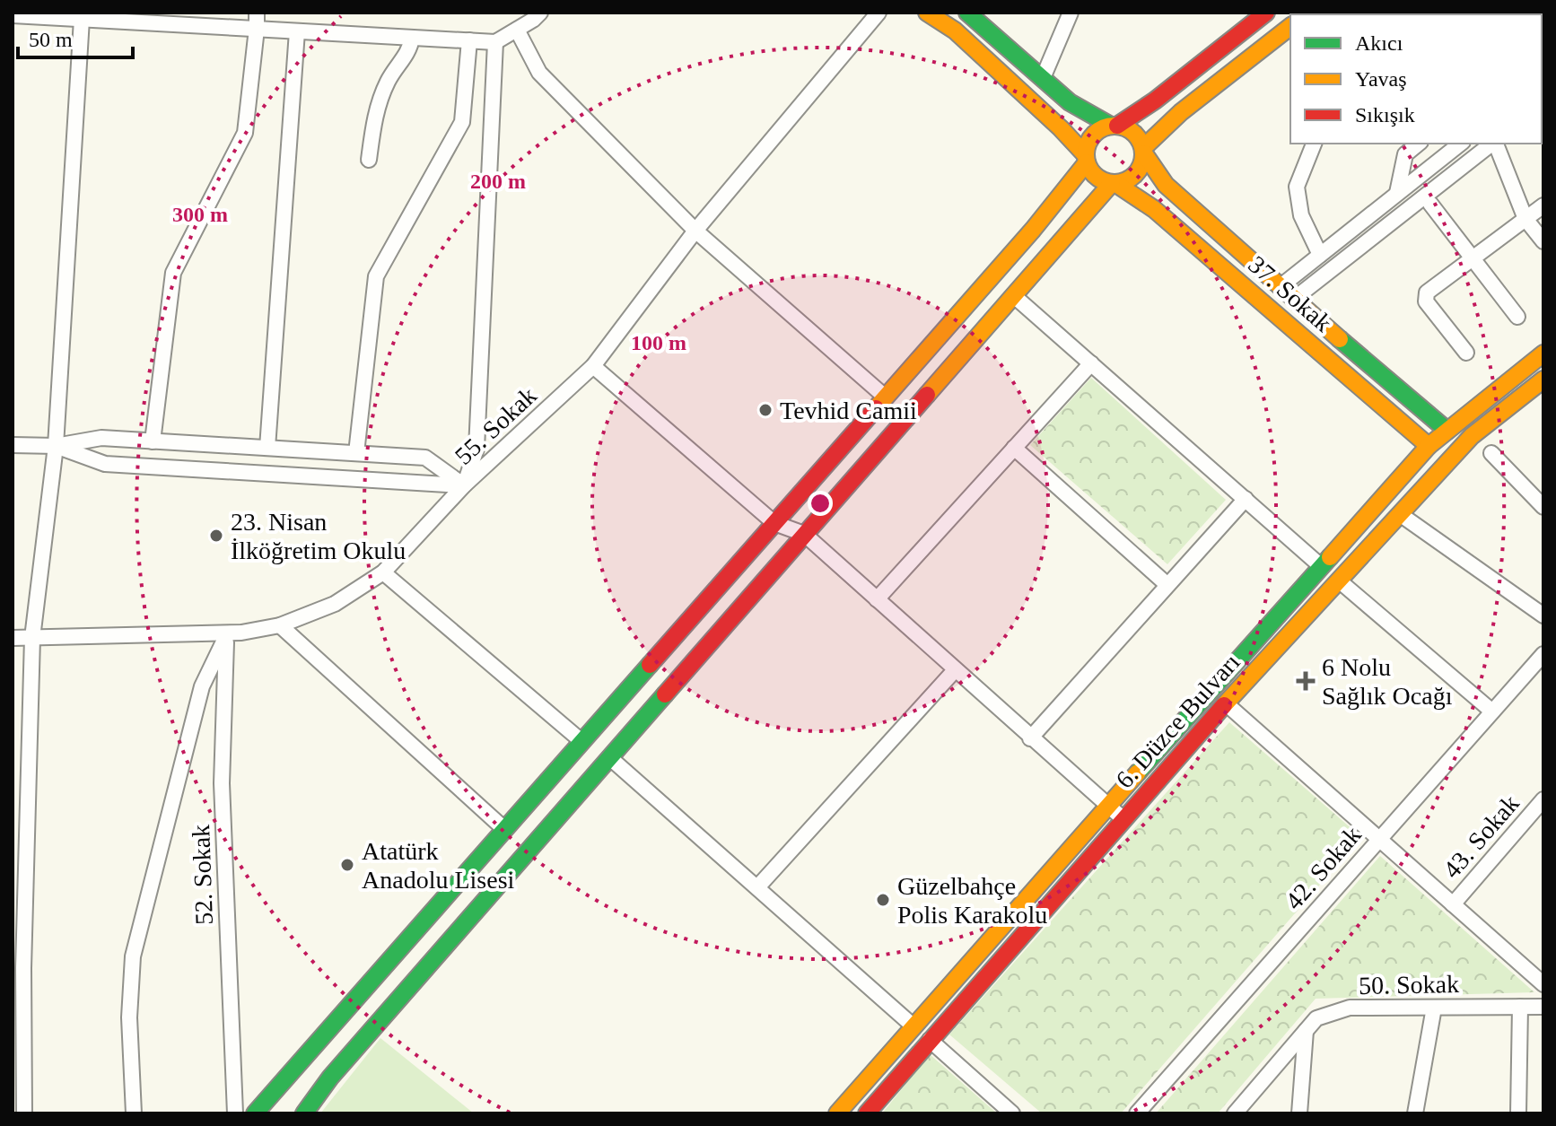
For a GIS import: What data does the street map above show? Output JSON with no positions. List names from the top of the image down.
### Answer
{
  "streets": {
    "main road": ["37. Sokak", "6. Düzce Bulvarı"],
    "street": [
      "55. Sokak",
      "43. Sokak",
      "42. Sokak",
      "52. Sokak",
      "50. Sokak"
    ]
  },
  "crossings": [
    ["37. Sokak", "6. Düzce Bulvarı"],
    ["55. Sokak", "52. Sokak"]
  ],
  "places": {
    "other": [
      "Tevhid Camii",
      "23. Nisan İlköğretim Okulu",
      "Atatürk Anadolu Lisesi",
      "Güzelbahçe Polis Karakolu"
    ],
    "health": ["6 Nolu Sağlık Ocağı"]
  },
  "legend": ["Akıcı", "Yavaş", "Sıkışık"],
  "scale_bar": "50 m",
  "rings": ["200 m", "300 m", "100 m"]
}
